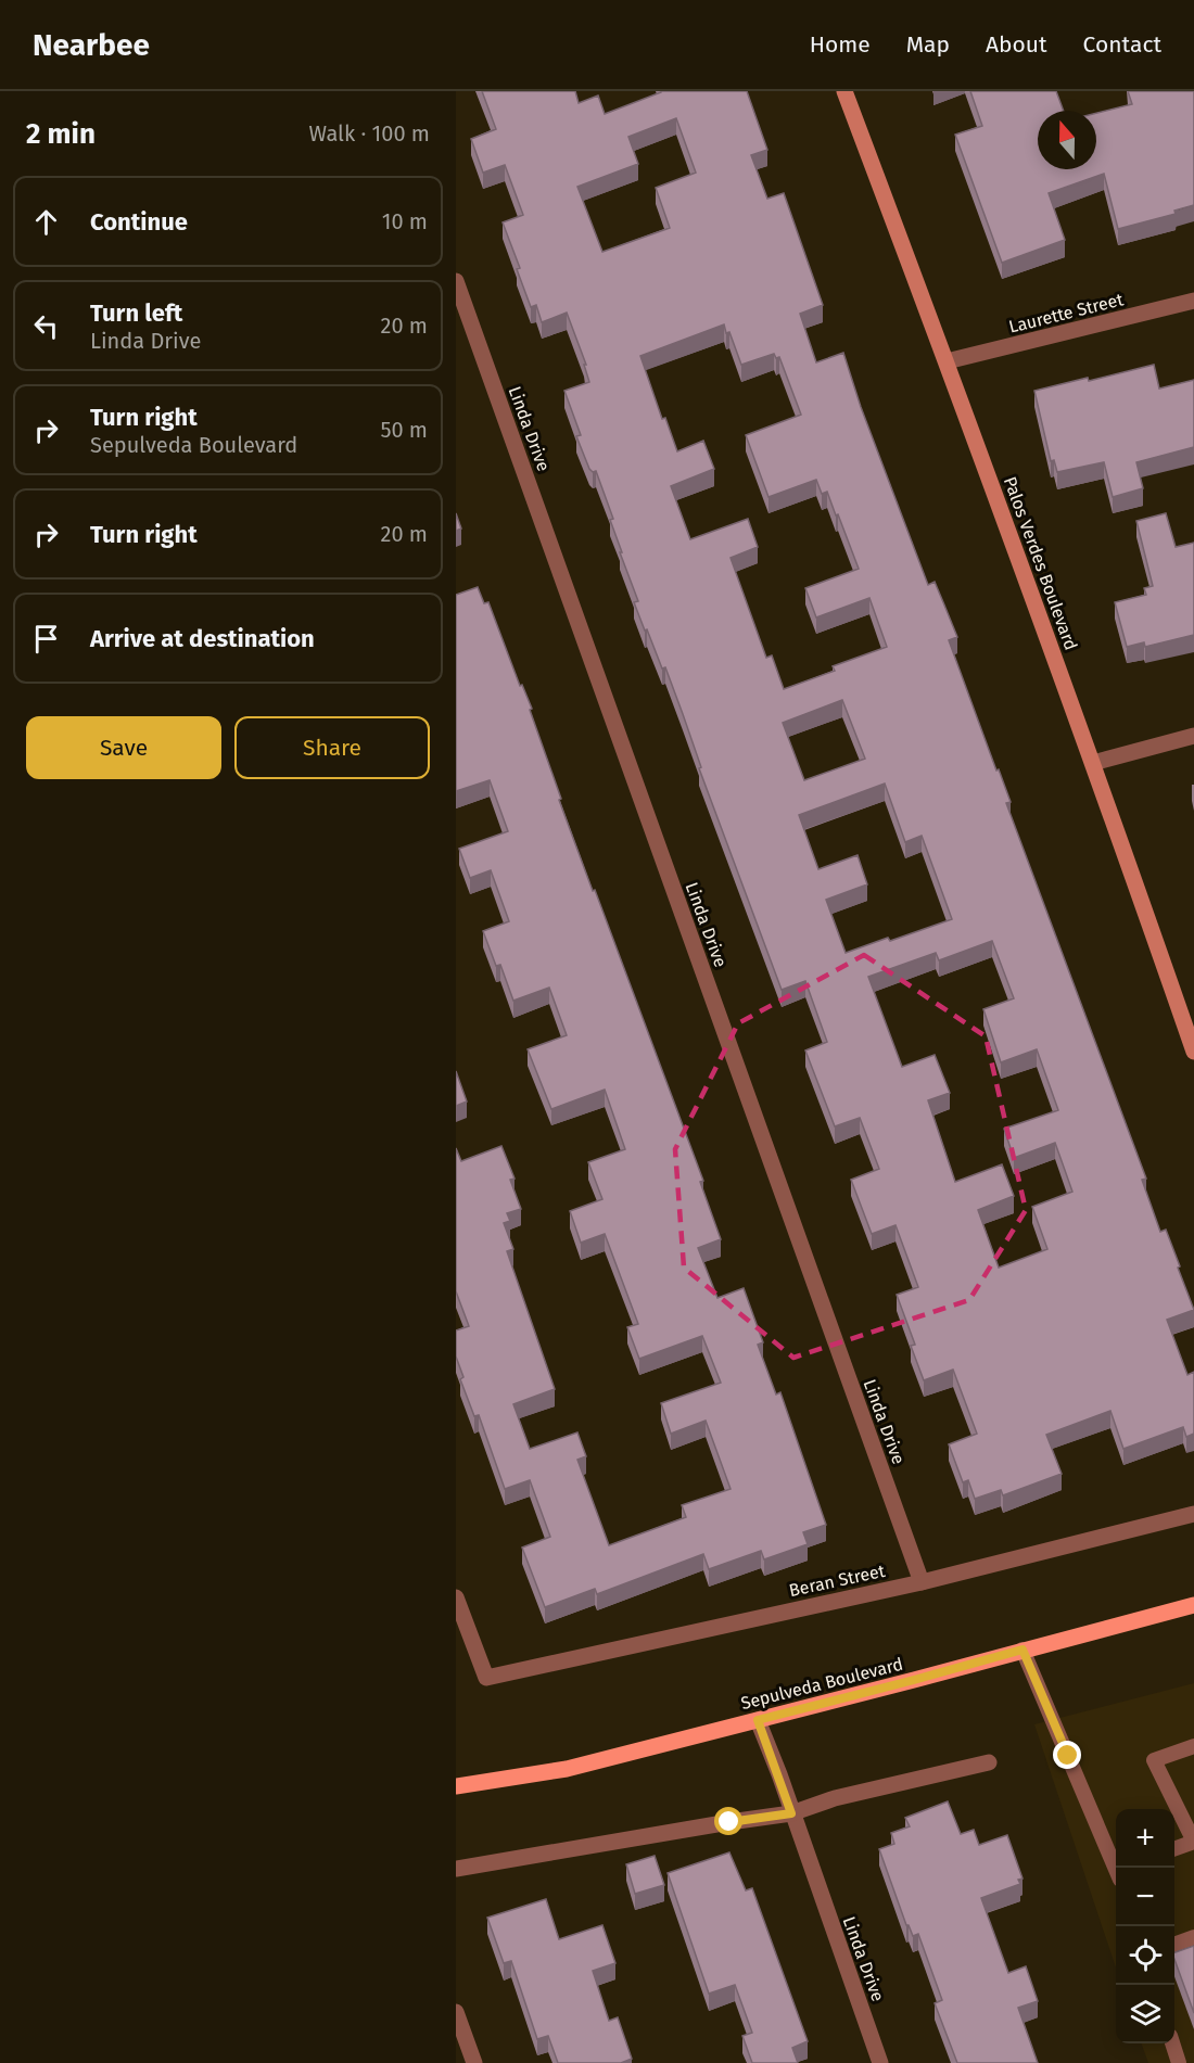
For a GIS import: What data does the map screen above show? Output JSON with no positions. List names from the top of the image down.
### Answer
{
  "streets": {
    "main road": ["Palos Verdes Boulevard", "Sepulveda Boulevard"],
    "street": ["Laurette Street", "Linda Drive", "Beran Street"]
  },
  "crossings": [
    ["Laurette Street", "Palos Verdes Boulevard"],
    ["Linda Drive", "Beran Street"],
    ["Linda Drive", "Sepulveda Boulevard"]
  ],
  "north": "top",
  "page": {
    "header": "Nearbee",
    "nav": [
      "Home",
      "Map",
      "About",
      "Contact"
    ],
    "heading": ["2 min", "Walk · 100 m"],
    "list": [
      ["Continue", "10 m"],
      ["Turn left", "Linda Drive", "20 m"],
      ["Turn right", "Sepulveda Boulevard", "50 m"],
      ["Turn right", "20 m"],
      "Arrive at destination"
    ],
    "buttons": ["Save", "Share"],
    "map_buttons": ["+", "−"]
  }
}
